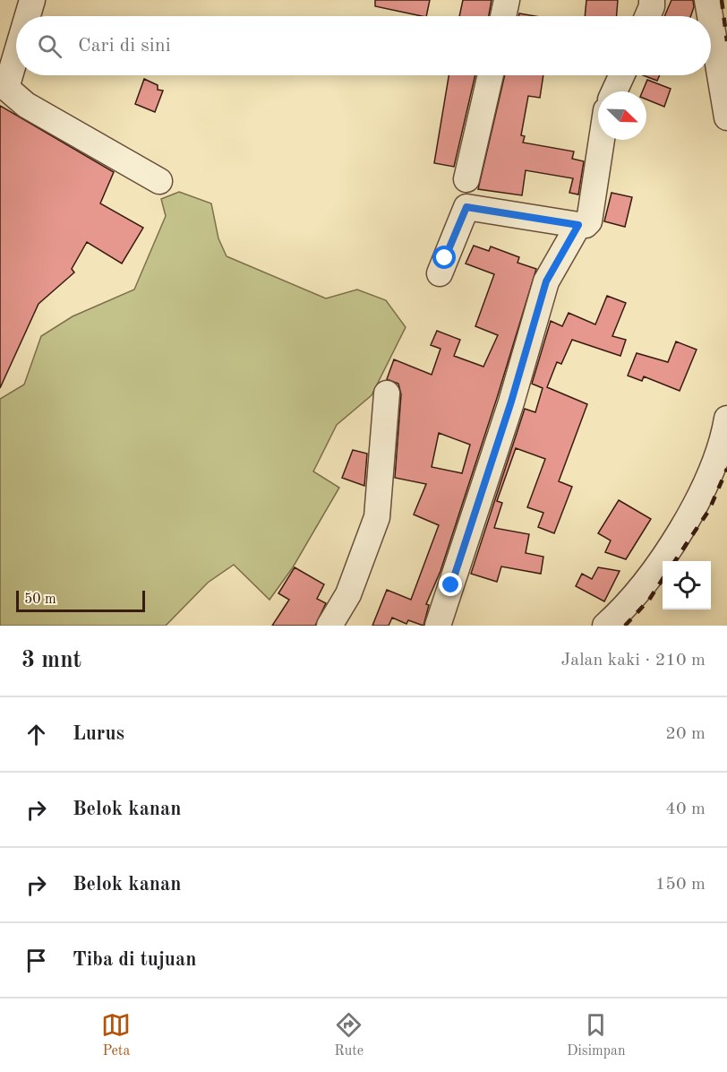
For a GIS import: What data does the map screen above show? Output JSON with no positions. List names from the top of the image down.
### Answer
{
  "scale_bar": "50 m",
  "north": "bottom right",
  "page": {
    "search": "Cari di sini",
    "scale": "50 m",
    "heading": ["3 mnt", "Jalan kaki · 210 m"],
    "list": [
      ["Lurus", "20 m"],
      ["Belok kanan", "40 m"],
      ["Belok kanan", "150 m"],
      "Tiba di tujuan"
    ],
    "nav": ["Peta", "Rute", "Disimpan"]
  }
}
